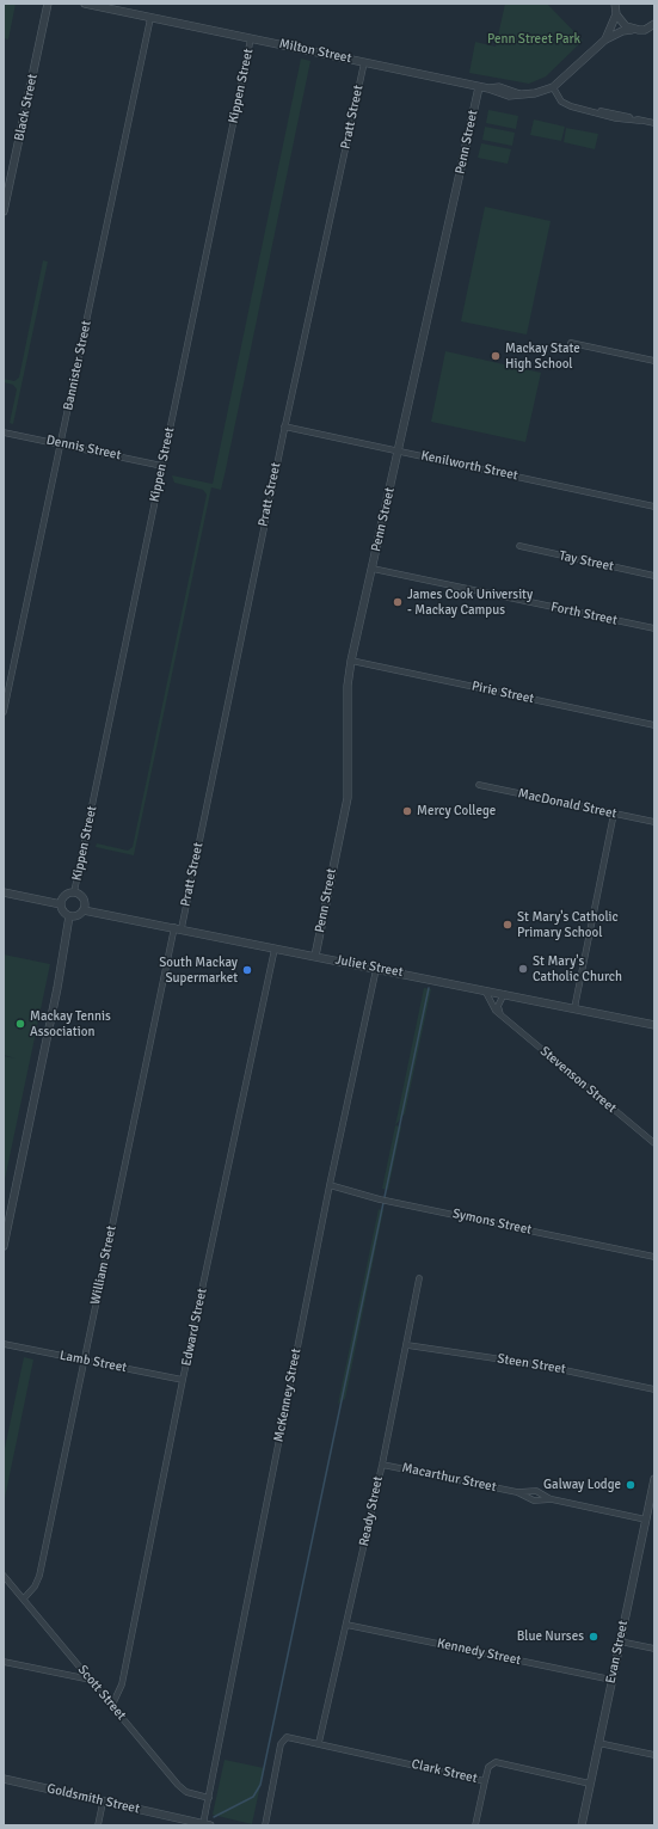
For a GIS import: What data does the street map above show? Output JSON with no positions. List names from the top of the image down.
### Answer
{
  "streets": {
    "street": [
      "Milton Street",
      "Kippen Street",
      "Black Street",
      "Pratt Street",
      "Penn Street",
      "Bannister Street",
      "Dennis Street",
      "Kenilworth Street",
      "Tay Street",
      "Forth Street",
      "Pirie Street",
      "MacDonald Street",
      "Juliet Street",
      "Stevenson Street",
      "Symons Street",
      "William Street",
      "Edward Street",
      "Lamb Street",
      "Steen Street",
      "McKenney Street",
      "Macarthur Street",
      "Ready Street",
      "Kennedy Street",
      "Evan Street",
      "Scott Street",
      "Clark Street",
      "Goldsmith Street"
    ]
  },
  "crossings": [
    ["Milton Street", "Kippen Street"],
    ["Milton Street", "Pratt Street"],
    ["Milton Street", "Penn Street"],
    ["Milton Street", "Bannister Street"],
    ["Kippen Street", "Dennis Street"],
    ["Kippen Street", "Juliet Street"],
    ["Pratt Street", "Kenilworth Street"],
    ["Pratt Street", "Juliet Street"],
    ["Pratt Street", "William Street"],
    ["Penn Street", "Kenilworth Street"],
    ["Penn Street", "Forth Street"],
    ["Penn Street", "Pirie Street"],
    ["Penn Street", "Juliet Street"],
    ["Bannister Street", "Dennis Street"],
    ["Juliet Street", "Stevenson Street"],
    ["Juliet Street", "William Street"],
    ["Juliet Street", "Edward Street"],
    ["Juliet Street", "McKenney Street"],
    ["Symons Street", "McKenney Street"],
    ["William Street", "Lamb Street"],
    ["William Street", "Scott Street"],
    ["Edward Street", "Lamb Street"],
    ["Edward Street", "Scott Street"],
    ["Steen Street", "Ready Street"],
    ["McKenney Street", "Scott Street"],
    ["McKenney Street", "Goldsmith Street"],
    ["Macarthur Street", "Ready Street"],
    ["Macarthur Street", "Evan Street"],
    ["Ready Street", "Kennedy Street"],
    ["Ready Street", "Clark Street"],
    ["Kennedy Street", "Evan Street"],
    ["Evan Street", "Clark Street"]
  ],
  "parks": ["Penn Street Park"],
  "places": [
    "Mackay State High School",
    "James Cook University - Mackay Campus",
    "Mercy College",
    "St Mary's Catholic Primary School",
    "St Mary's Catholic Church",
    "South Mackay Supermarket",
    "Mackay Tennis Association",
    "Galway Lodge",
    "Blue Nurses"
  ]
}
